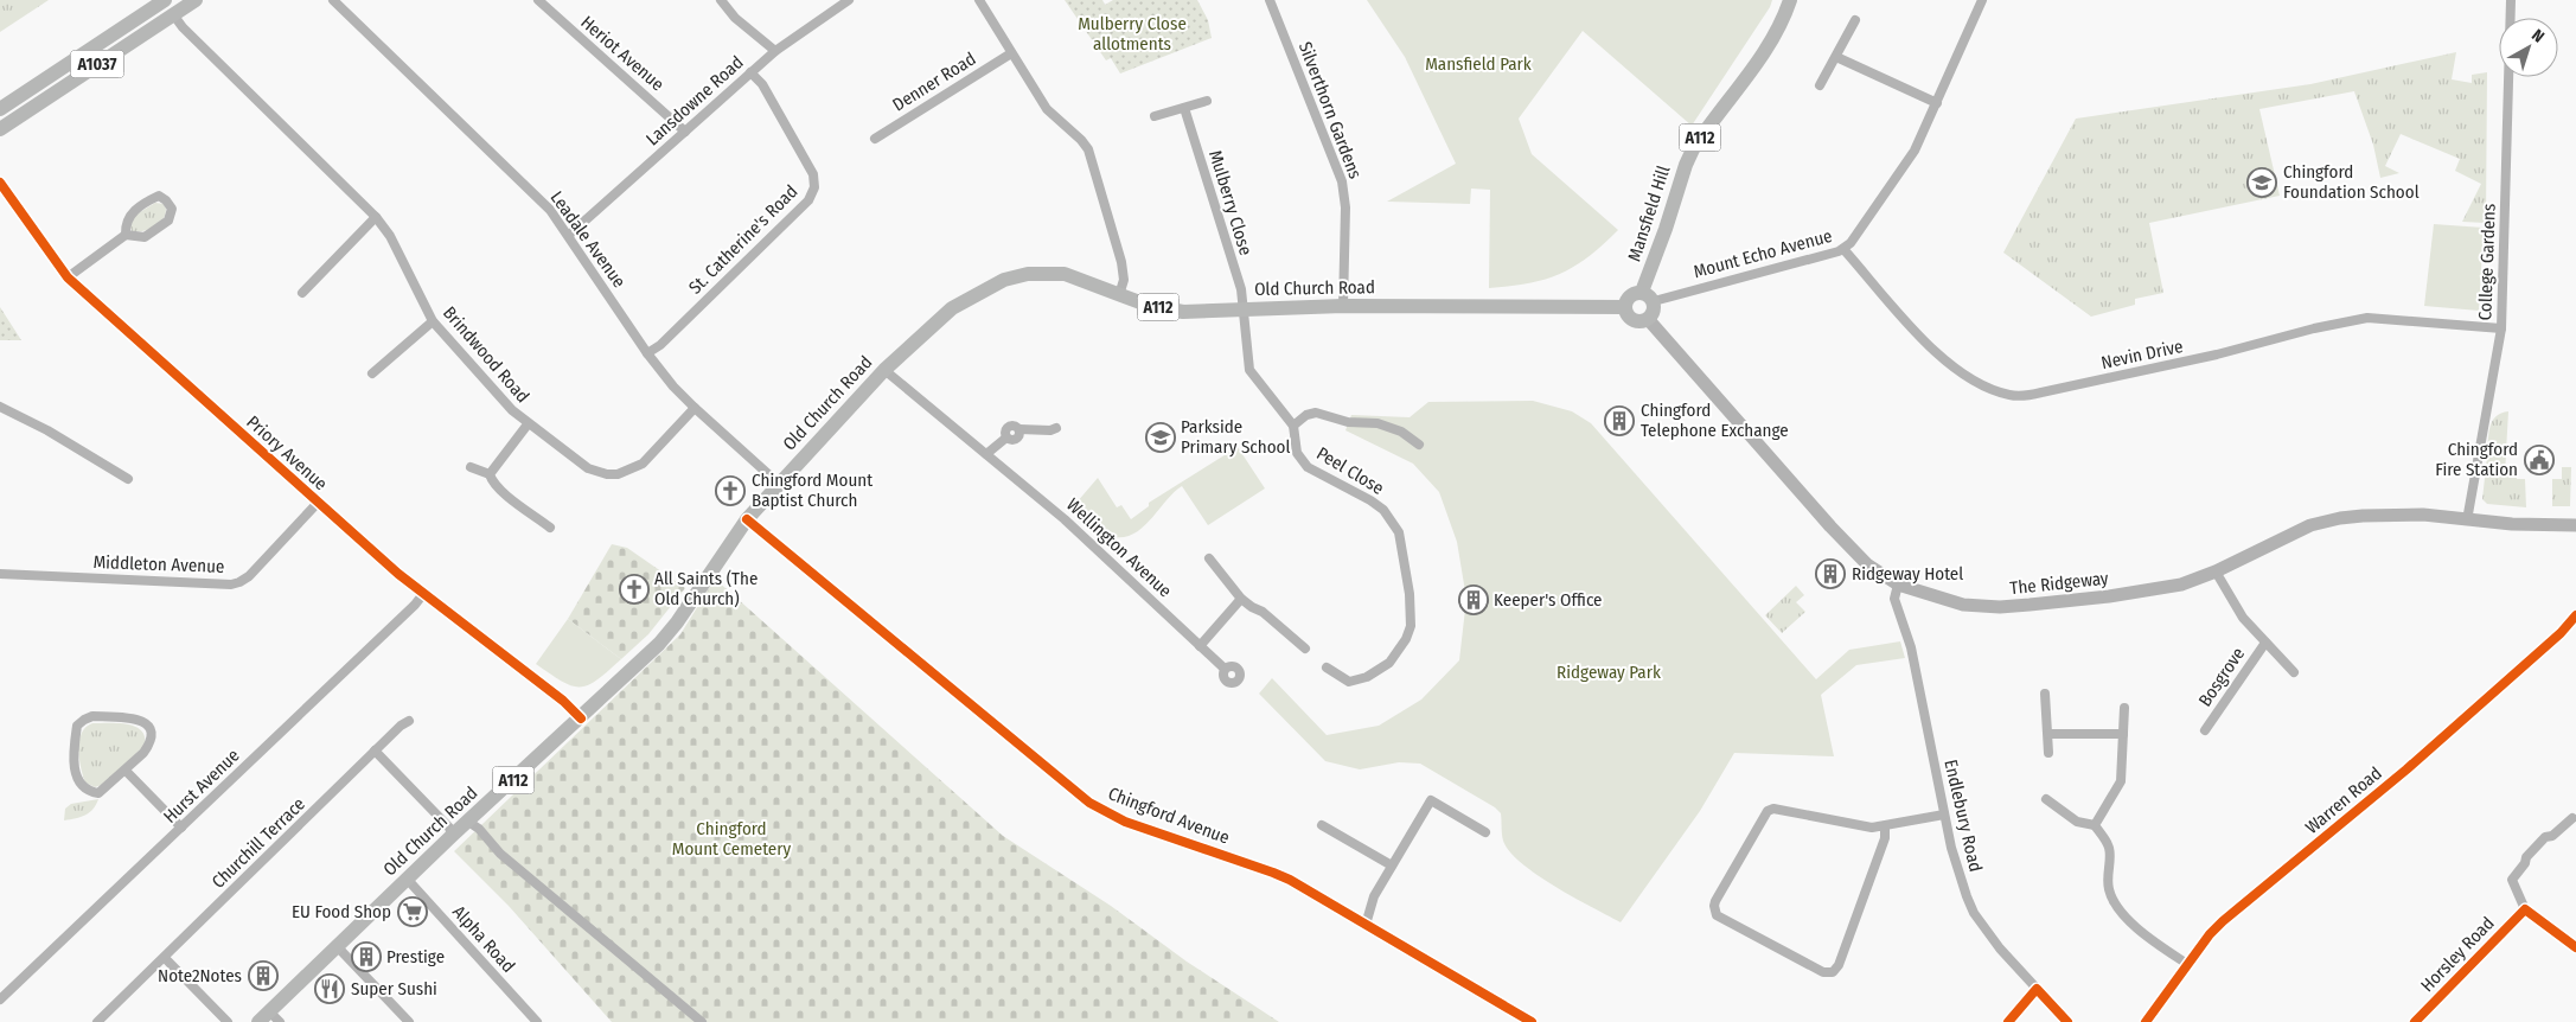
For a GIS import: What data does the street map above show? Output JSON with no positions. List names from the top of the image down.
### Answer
{
  "streets": {
    "main road": [
      "A1037",
      "A112",
      "Mansfield Hill",
      "Old Church Road",
      "The Ridgeway"
    ],
    "street": [
      "Heriot Avenue",
      "Denner Road",
      "Lansdowne Road",
      "Silverthorn Gardens",
      "Mulberry Close",
      "Leadale Avenue",
      "St. Catherine's Road",
      "Mount Echo Avenue",
      "College Gardens",
      "Brindwood Road",
      "Nevin Drive",
      "Priory Avenue",
      "Peel Close",
      "Wellington Avenue",
      "Middleton Avenue",
      "Bosgrove",
      "Hurst Avenue",
      "Warren Road",
      "Chingford Avenue",
      "Endlebury Road",
      "Churchill Terrace",
      "Alpha Road",
      "Horsley Road"
    ]
  },
  "crossings": [
    ["Heriot Avenue", "Lansdowne Road"],
    ["A1037", "Brindwood Road"],
    ["Lansdowne Road", "Leadale Avenue"],
    ["Lansdowne Road", "St. Catherine's Road"],
    ["Silverthorn Gardens", "Old Church Road"],
    ["A112", "Mansfield Hill"],
    ["A112", "Mount Echo Avenue"],
    ["A112", "Old Church Road"],
    ["A112", "The Ridgeway"],
    ["Mulberry Close", "Old Church Road"],
    ["Mulberry Close", "Peel Close"],
    ["Mansfield Hill", "Mount Echo Avenue"],
    ["Mansfield Hill", "Old Church Road"],
    ["Mansfield Hill", "The Ridgeway"],
    ["Leadale Avenue", "St. Catherine's Road"],
    ["Leadale Avenue", "Old Church Road"],
    ["Leadale Avenue", "Brindwood Road"],
    ["Mount Echo Avenue", "Old Church Road"],
    ["Mount Echo Avenue", "Nevin Drive"],
    ["Mount Echo Avenue", "The Ridgeway"],
    ["College Gardens", "Nevin Drive"],
    ["College Gardens", "The Ridgeway"],
    ["Old Church Road", "Priory Avenue"],
    ["Old Church Road", "Peel Close"],
    ["Old Church Road", "Wellington Avenue"],
    ["Old Church Road", "The Ridgeway"],
    ["Old Church Road", "Chingford Avenue"],
    ["Old Church Road", "Alpha Road"],
    ["Priory Avenue", "Middleton Avenue"],
    ["Priory Avenue", "Hurst Avenue"],
    ["The Ridgeway", "Bosgrove"],
    ["The Ridgeway", "Endlebury Road"]
  ],
  "parks": [
    "Mulberry Close allotments",
    "Mansfield Park",
    "Ridgeway Park",
    "Chingford Mount Cemetery"
  ],
  "places": {
    "school or university": ["Chingford Foundation School", "Parkside Primary School"],
    "building": [
      "Chingford Telephone Exchange",
      "Ridgeway Hotel",
      "Keeper's Office",
      "Prestige",
      "Note2Notes"
    ],
    "public building": ["Chingford Fire Station"],
    "church": ["Chingford Mount Baptist Church", "All Saints (The Old Church)"],
    "supermarket": ["EU Food Shop"],
    "restaurant": ["Super Sushi"]
  },
  "north": "top right"
}
